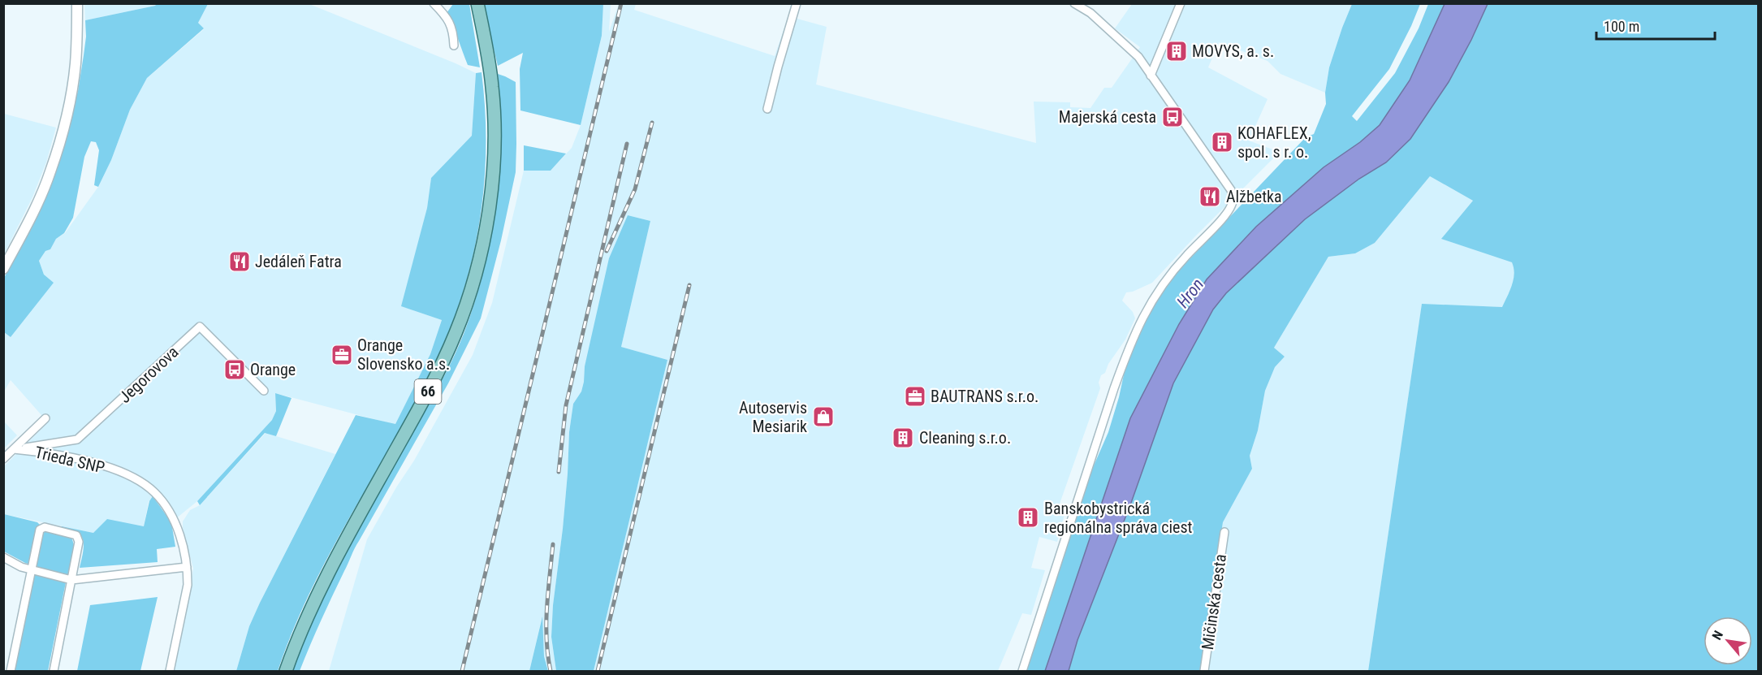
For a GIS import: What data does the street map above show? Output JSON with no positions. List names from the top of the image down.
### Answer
{
  "streets": {
    "main road": ["66"],
    "street": ["Jegorovova", "Trieda SNP", "Mičinská cesta"]
  },
  "crossings": [
    ["Jegorovova", "Trieda SNP"]
  ],
  "water": ["Hron"],
  "places": {
    "building": [
      "MOVYS, a. s.",
      "KOHAFLEX, spol. s r. o.",
      "Cleaning s.r.o.",
      "Banskobystrická regionálna správa ciest"
    ],
    "bus stop": ["Majerská cesta", "Orange"],
    "restaurant": ["Alžbetka", "Jedáleň Fatra"],
    "office": ["Orange Slovensko a.s.", "BAUTRANS s.r.o."],
    "shop": ["Autoservis Mesiarik"]
  },
  "scale_bar": "100 m",
  "north": "top left"
}
